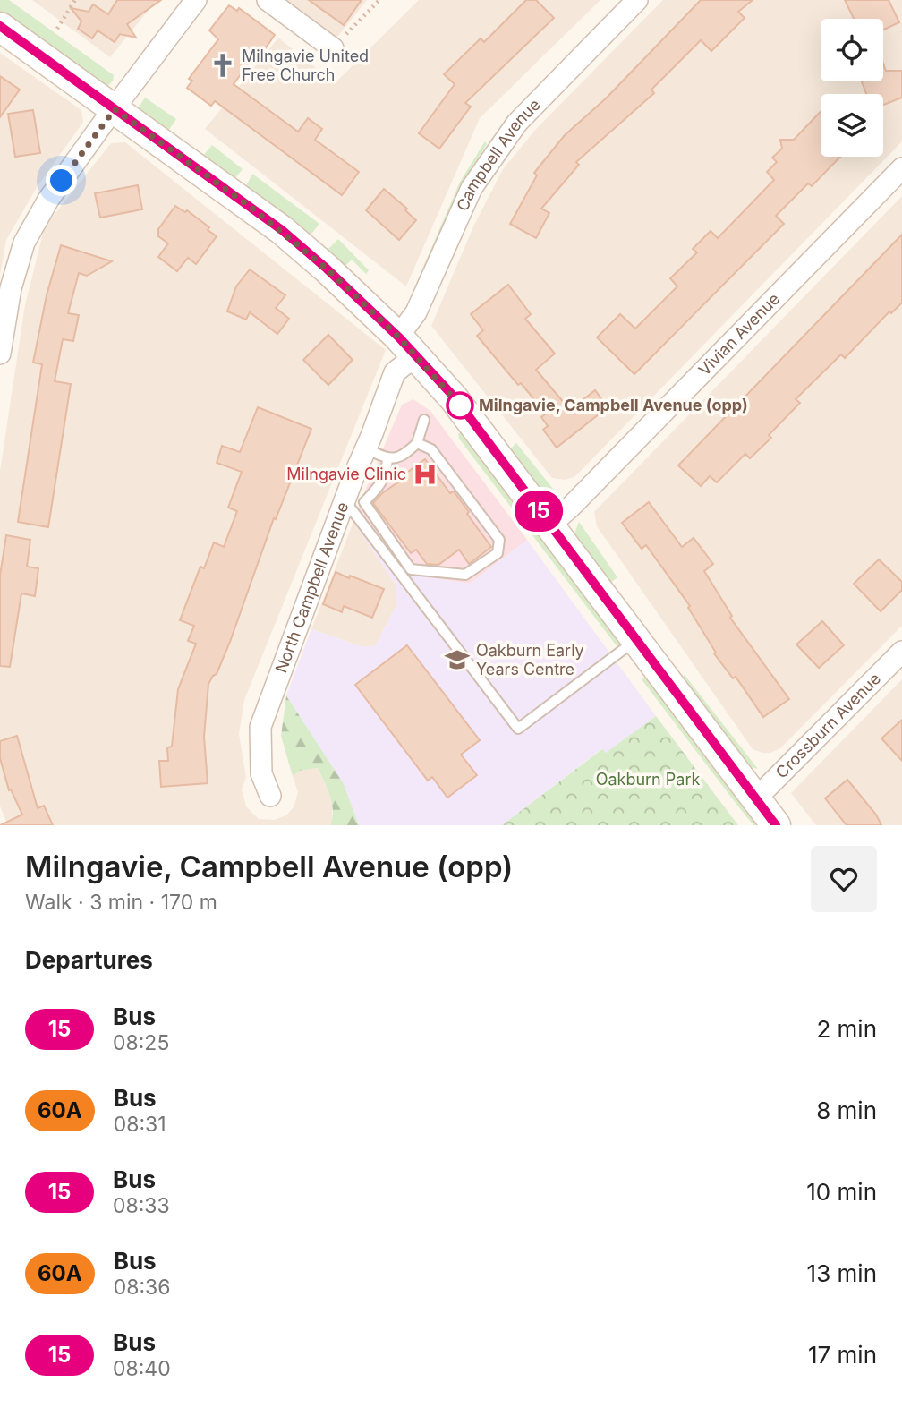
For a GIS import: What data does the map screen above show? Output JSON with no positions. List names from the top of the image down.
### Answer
{
  "streets": {
    "street": [
      "Campbell Avenue",
      "Vivian Avenue",
      "North Campbell Avenue",
      "Crossburn Avenue"
    ]
  },
  "crossings": [
    ["Campbell Avenue", "North Campbell Avenue"]
  ],
  "parks": ["Oakburn Park"],
  "places": {
    "church": ["Milngavie United Free Church"],
    "other": ["Milngavie, Campbell Avenue (opp)"],
    "hospital": ["Milngavie Clinic"],
    "school or university": ["Oakburn Early Years Centre"]
  },
  "lines": ["bus line 15"],
  "page": {
    "on_map": "15",
    "heading": [
      ["Milngavie, Campbell Avenue (opp)", "Walk · 3 min · 170 m"],
      "Departures"
    ],
    "list": [
      {
        "mark": "15",
        "name": "Bus",
        "note": "08:25",
        "value": "2 min"
      },
      {
        "mark": "60A",
        "name": "Bus",
        "note": "08:31",
        "value": "8 min"
      },
      {
        "mark": "15",
        "name": "Bus",
        "note": "08:33",
        "value": "10 min"
      },
      {
        "mark": "60A",
        "name": "Bus",
        "note": "08:36",
        "value": "13 min"
      },
      {
        "mark": "15",
        "name": "Bus",
        "note": "08:40",
        "value": "17 min"
      }
    ]
  }
}
